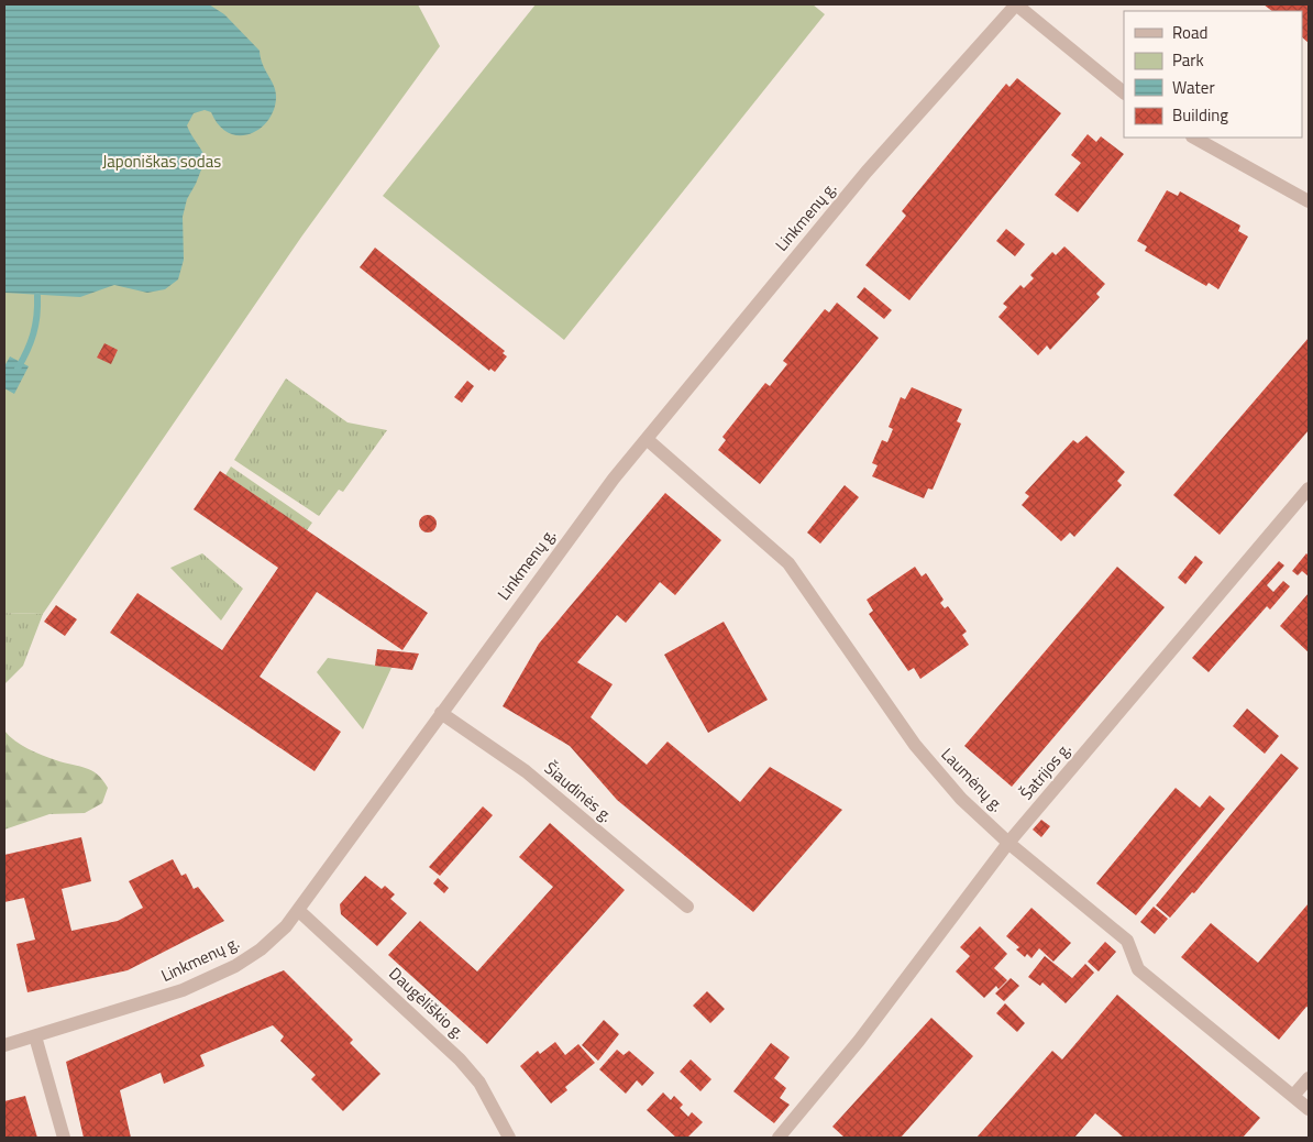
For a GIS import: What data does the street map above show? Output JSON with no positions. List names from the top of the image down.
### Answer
{
  "streets": {
    "street": [
      "Linkmenų g.",
      "Šatrijos g.",
      "Laumėnų g.",
      "Šiaudinės g.",
      "Daugėliškio g."
    ]
  },
  "crossings": [
    ["Linkmenų g.", "Laumėnų g."],
    ["Linkmenų g.", "Šiaudinės g."],
    ["Linkmenų g.", "Daugėliškio g."],
    ["Šatrijos g.", "Laumėnų g."]
  ],
  "parks": ["Japoniškas sodas"],
  "legend": [
    "Road",
    "Park",
    "Water",
    "Building"
  ]
}
